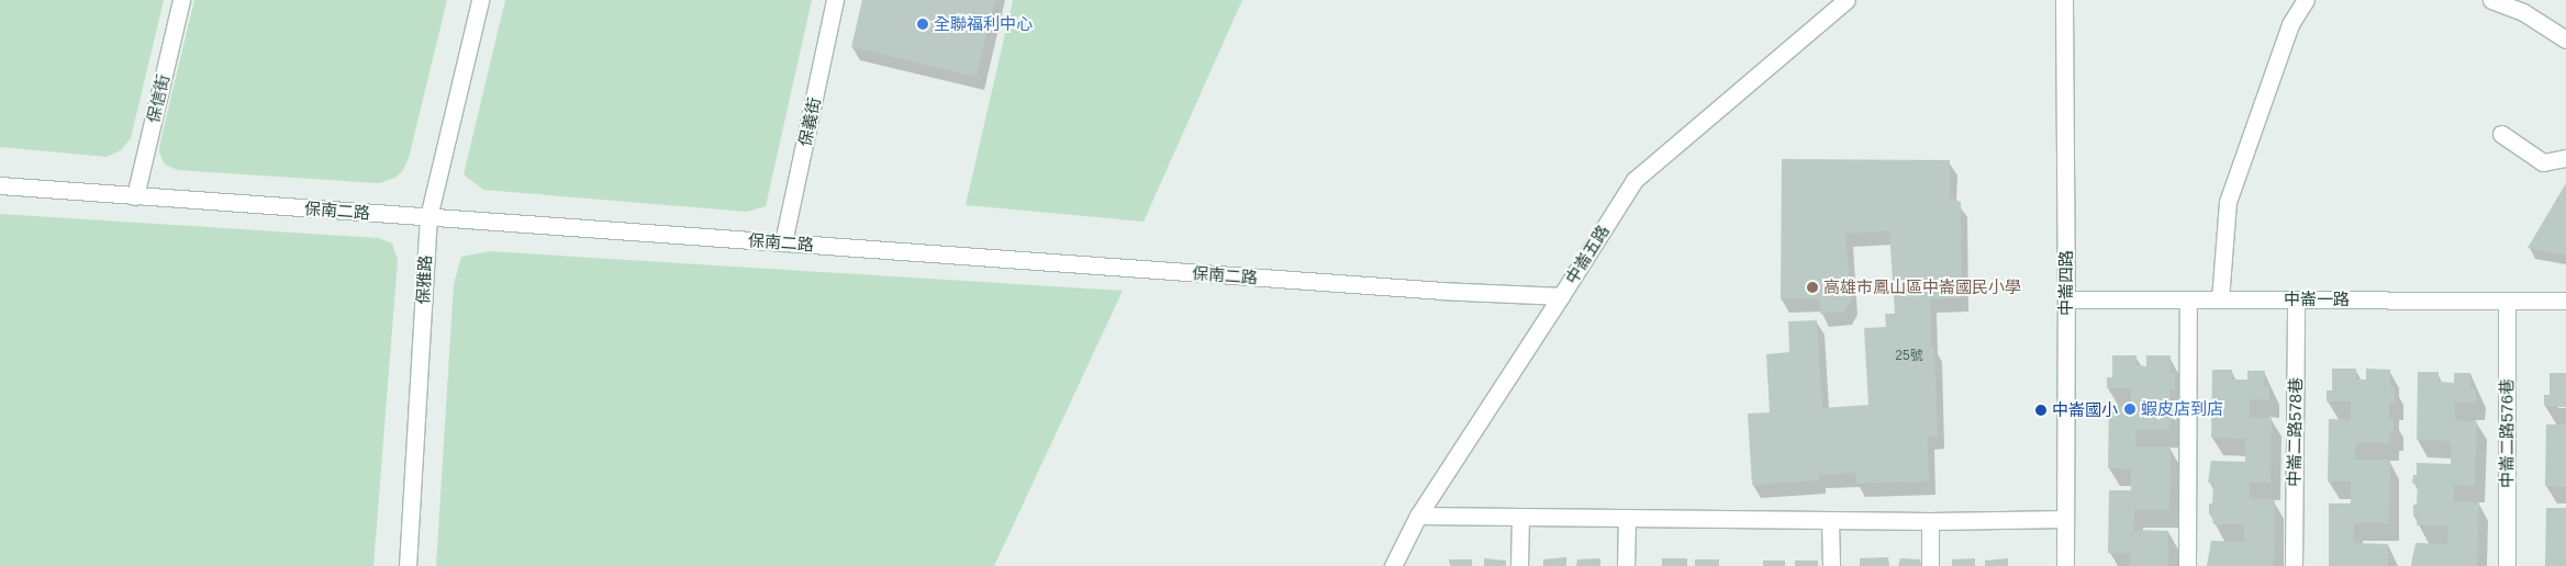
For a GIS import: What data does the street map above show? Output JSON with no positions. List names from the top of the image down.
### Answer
{
  "streets": {
    "street": [
      "保信街",
      "保義街",
      "保南二路",
      "中崙五路",
      "保雅路",
      "中崙四路",
      "中崙一路",
      "中崙二路578巷",
      "中崙二路576巷"
    ]
  },
  "crossings": [
    ["保信街", "保南二路"],
    ["保義街", "保南二路"],
    ["保南二路", "中崙五路"],
    ["保南二路", "保雅路"],
    ["中崙四路", "中崙一路"],
    ["中崙一路", "中崙二路578巷"],
    ["中崙一路", "中崙二路576巷"]
  ],
  "places": [
    "全聯福利中心",
    "高雄市鳳山區中崙國民小學",
    "蝦皮店到店",
    "中崙國小"
  ],
  "house_numbers": ["25號"]
}
